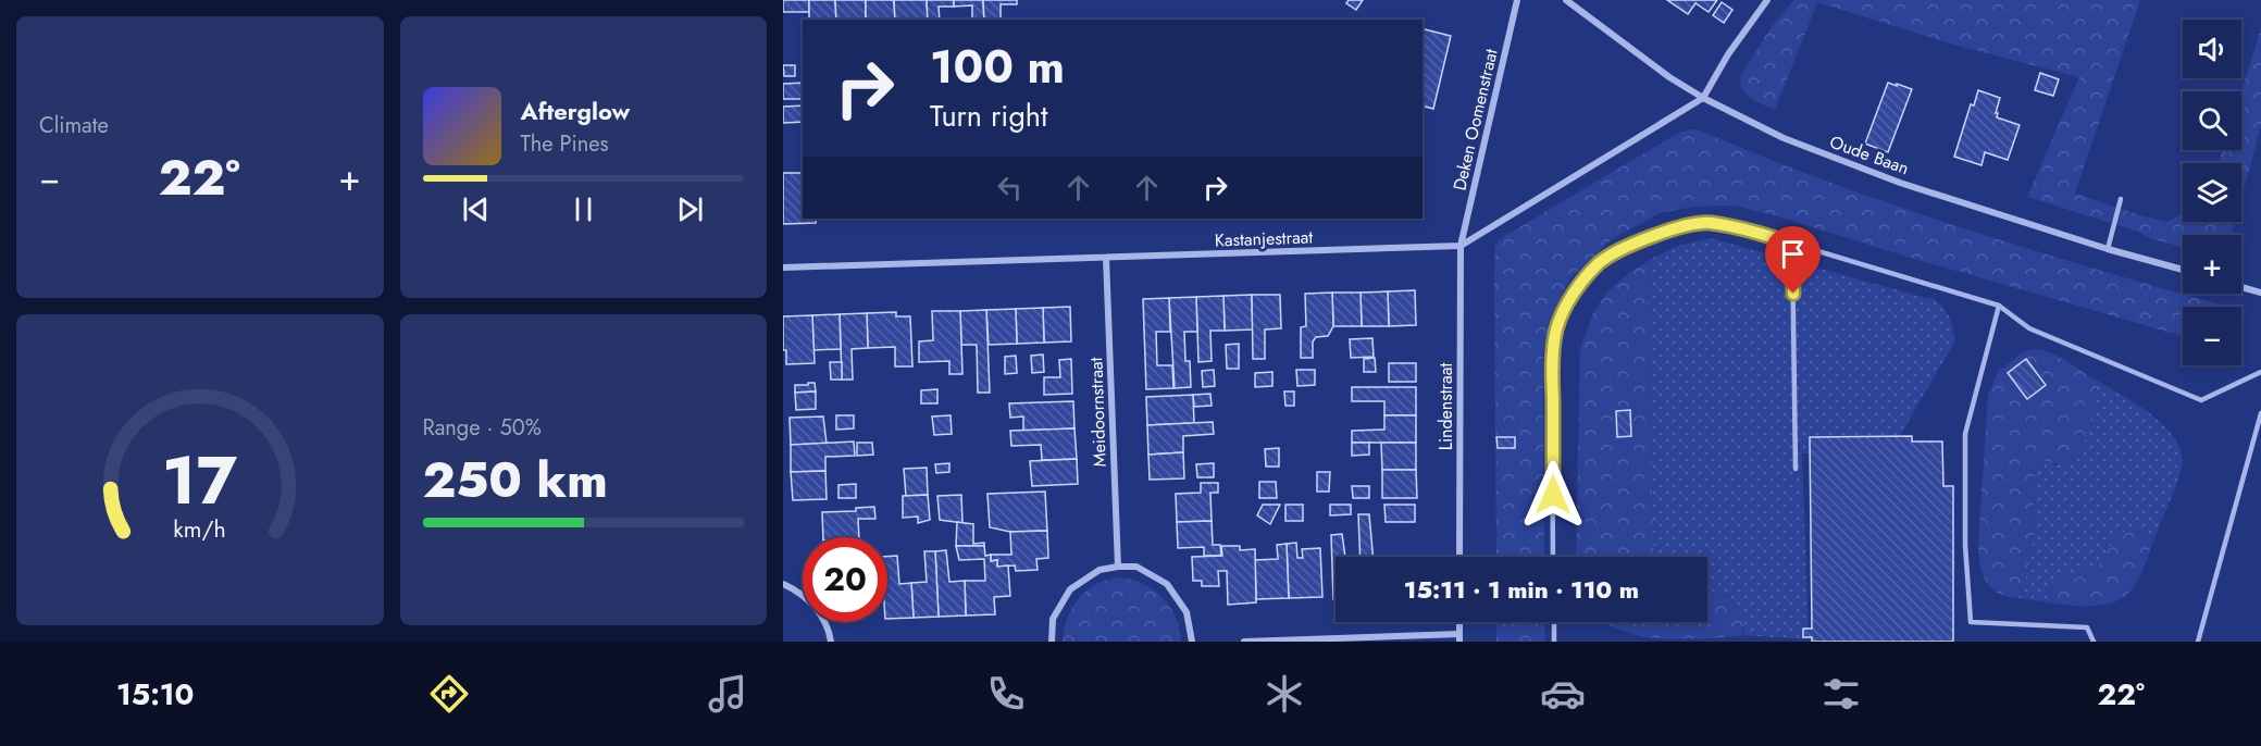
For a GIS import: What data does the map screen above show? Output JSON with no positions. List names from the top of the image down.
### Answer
{
  "streets": {
    "street": [
      "Deken Oomenstraat",
      "Oude Baan",
      "Kastanjestraat",
      "Lindenstraat",
      "Meidoornstraat"
    ]
  },
  "crossings": [
    ["Deken Oomenstraat", "Kastanjestraat"],
    ["Deken Oomenstraat", "Lindenstraat"],
    ["Oude Baan", "Kastanjestraat"],
    ["Kastanjestraat", "Lindenstraat"],
    ["Kastanjestraat", "Meidoornstraat"]
  ],
  "page": {
    "tile": [
      "Climate",
      ["Range · 50%", "250 km"]
    ],
    "map_buttons": ["+", "−"],
    "turn": ["100 m", "Turn right"],
    "song": ["Afterglow", "The Pines"],
    "heat": ["−", "22°", "+"],
    "limit": "20",
    "trip": "15:11 · 1 min · 110 m",
    "tabs": ["15:10", "22°"],
    "gauge": ["17", "km/h"]
  }
}
